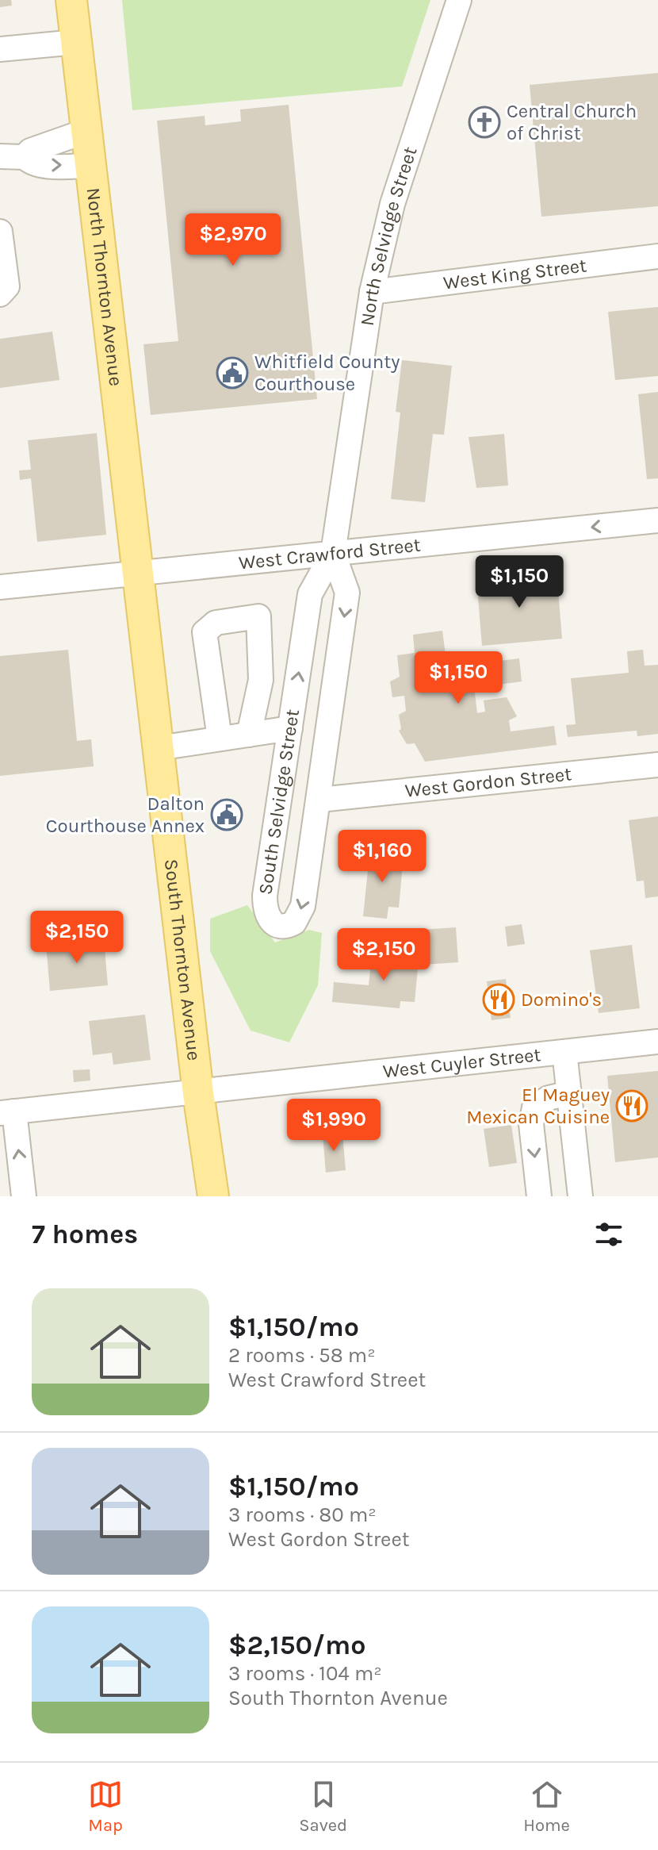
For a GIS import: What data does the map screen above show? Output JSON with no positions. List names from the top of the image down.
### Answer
{
  "streets": {
    "main road": ["North Thornton Avenue", "South Thornton Avenue"],
    "street": [
      "North Selvidge Street",
      "West King Street",
      "West Crawford Street",
      "West Gordon Street",
      "South Selvidge Street",
      "West Cuyler Street"
    ]
  },
  "crossings": [
    ["North Selvidge Street", "West King Street"],
    ["North Selvidge Street", "West Crawford Street"],
    ["North Selvidge Street", "South Selvidge Street"],
    ["North Thornton Avenue", "West Crawford Street"],
    ["North Thornton Avenue", "South Thornton Avenue"],
    ["West Crawford Street", "South Selvidge Street"],
    ["West Crawford Street", "South Thornton Avenue"],
    ["West Gordon Street", "South Selvidge Street"],
    ["South Thornton Avenue", "West Cuyler Street"]
  ],
  "one_way": ["West Crawford Street"],
  "places": {
    "church": ["Central Church of Christ"],
    "public building": ["Whitfield County Courthouse", "Dalton Courthouse Annex"],
    "restaurant": ["Domino's", "El Maguey Mexican Cuisine"]
  },
  "page": {
    "price": [
      "$2,970",
      "$1,150",
      "$1,150",
      "$1,160",
      "$2,150",
      "$2,150",
      "$1,990"
    ],
    "heading": "7 homes",
    "list": [
      {
        "name": "$1,150/mo",
        "note": "2 rooms · 58 m² · West Crawford Street"
      },
      {
        "name": "$1,150/mo",
        "note": "3 rooms · 80 m² · West Gordon Street"
      },
      {
        "name": "$2,150/mo",
        "note": "3 rooms · 104 m² · South Thornton Avenue"
      }
    ],
    "tabs": ["Map", "Saved", "Home"]
  }
}
